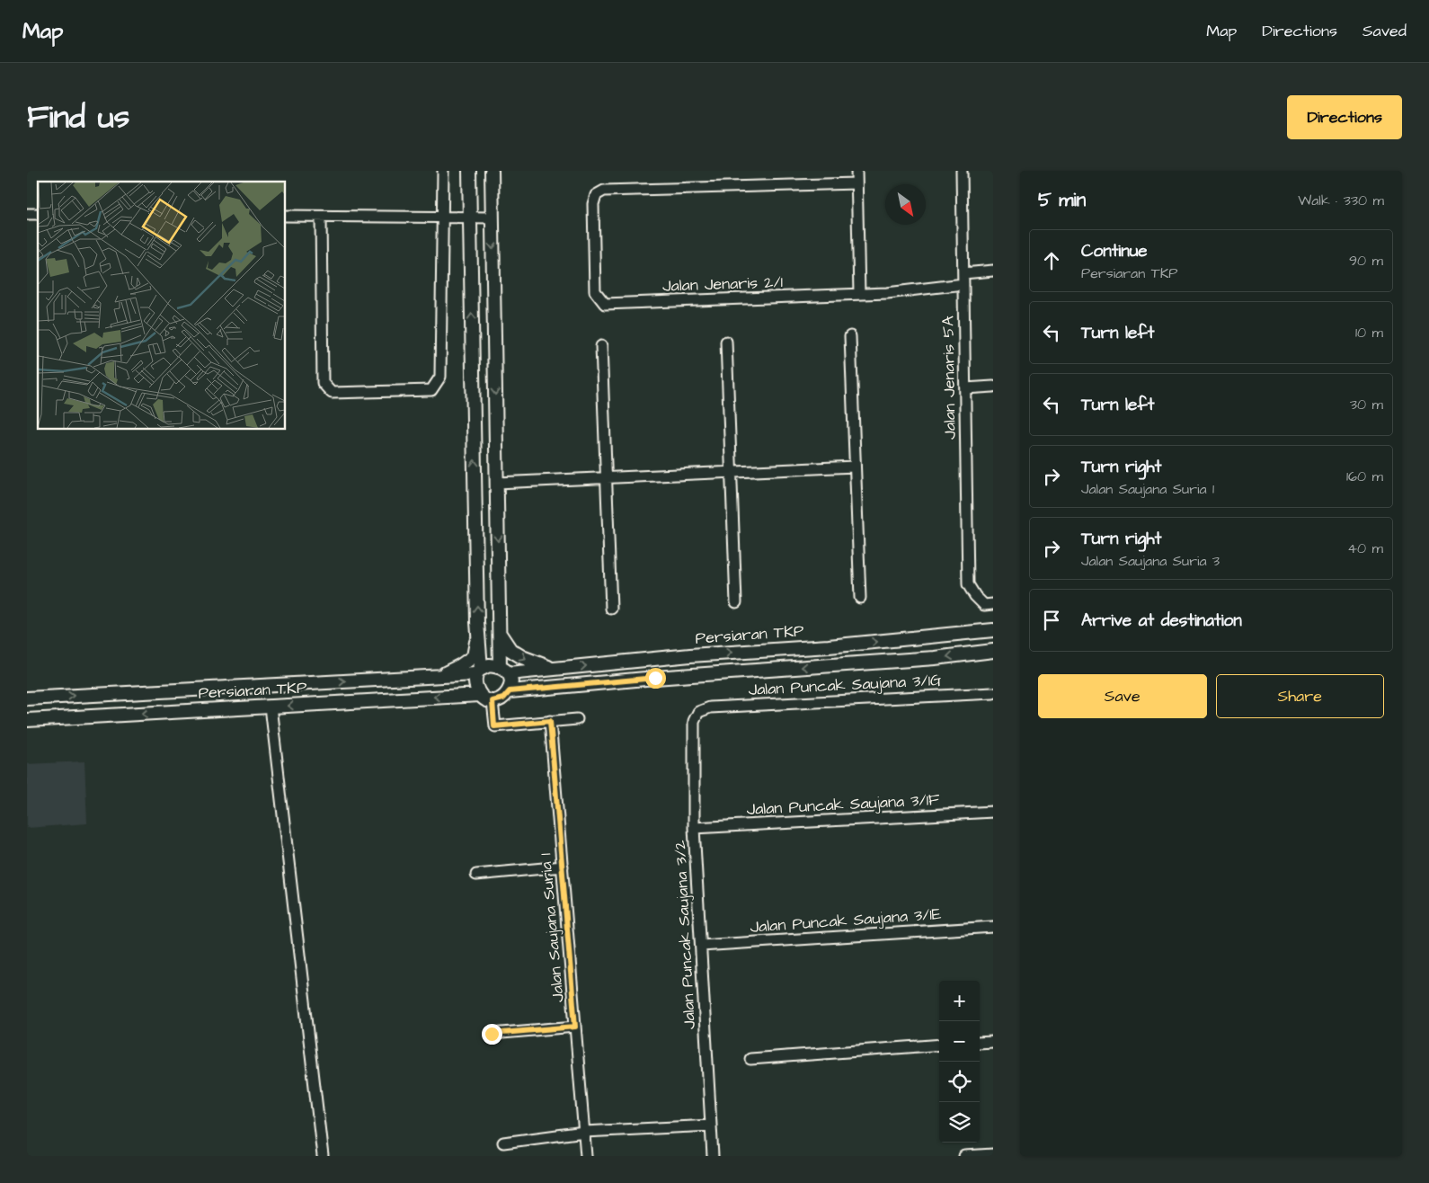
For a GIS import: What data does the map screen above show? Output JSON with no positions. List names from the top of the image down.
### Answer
{
  "streets": {
    "street": [
      "Jalan Jenaris 2/1",
      "Jalan Jenaris 5A",
      "Persiaran TKP",
      "Jalan Puncak Saujana 3/1G",
      "Jalan Puncak Saujana 3/1F",
      "Jalan Puncak Saujana 3/1E",
      "Jalan Saujana Suria 1",
      "Jalan Puncak Saujana 3/2"
    ]
  },
  "crossings": [
    ["Jalan Jenaris 2/1", "Jalan Jenaris 5A"],
    ["Jalan Puncak Saujana 3/1G", "Jalan Puncak Saujana 3/2"],
    ["Jalan Puncak Saujana 3/1F", "Jalan Puncak Saujana 3/2"],
    ["Jalan Puncak Saujana 3/1E", "Jalan Puncak Saujana 3/2"]
  ],
  "north": "bottom right",
  "page": {
    "header": "Map",
    "nav": ["Map", "Directions", "Saved"],
    "title": "Find us",
    "buttons": [
      "Directions",
      ["Save", "Share"]
    ],
    "heading": ["5 min", "Walk · 330 m"],
    "list": [
      ["Continue", "Persiaran TKP", "90 m"],
      ["Turn left", "10 m"],
      ["Turn left", "30 m"],
      ["Turn right", "Jalan Saujana Suria 1", "160 m"],
      ["Turn right", "Jalan Saujana Suria 3", "40 m"],
      "Arrive at destination"
    ],
    "map_buttons": ["+", "−"]
  }
}
